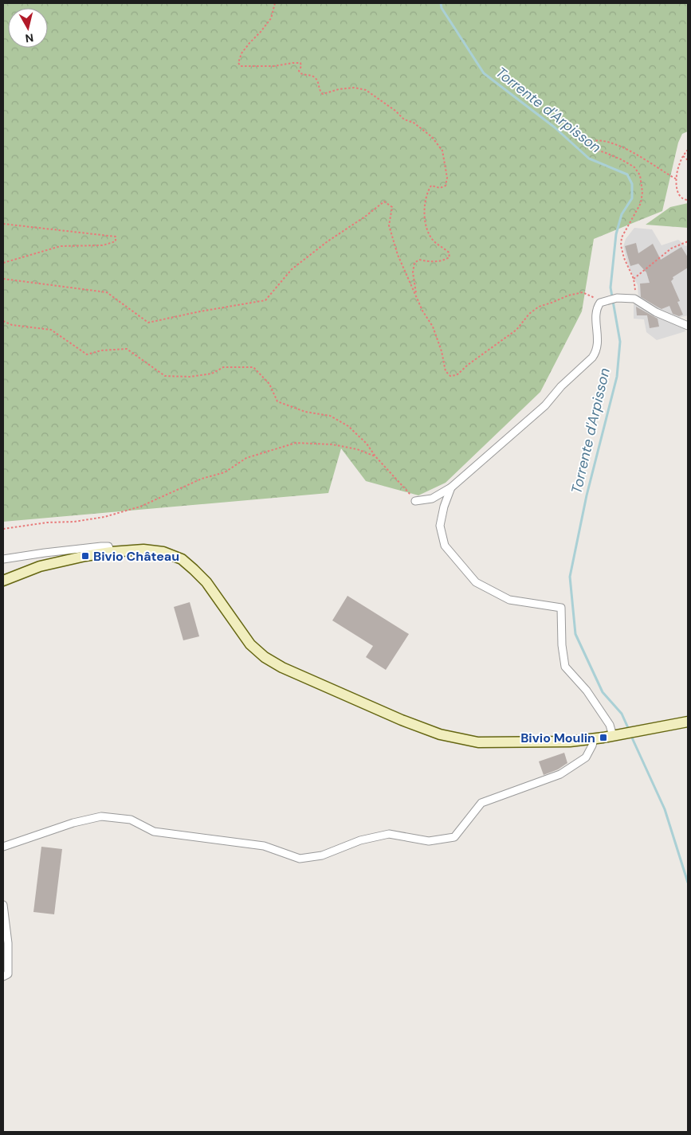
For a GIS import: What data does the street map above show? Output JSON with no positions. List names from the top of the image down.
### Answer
{
  "water": ["Torrente d'Arpisson"],
  "places": {
    "transit": ["Bivio Château", "Bivio Moulin"]
  },
  "north": "bottom"
}
